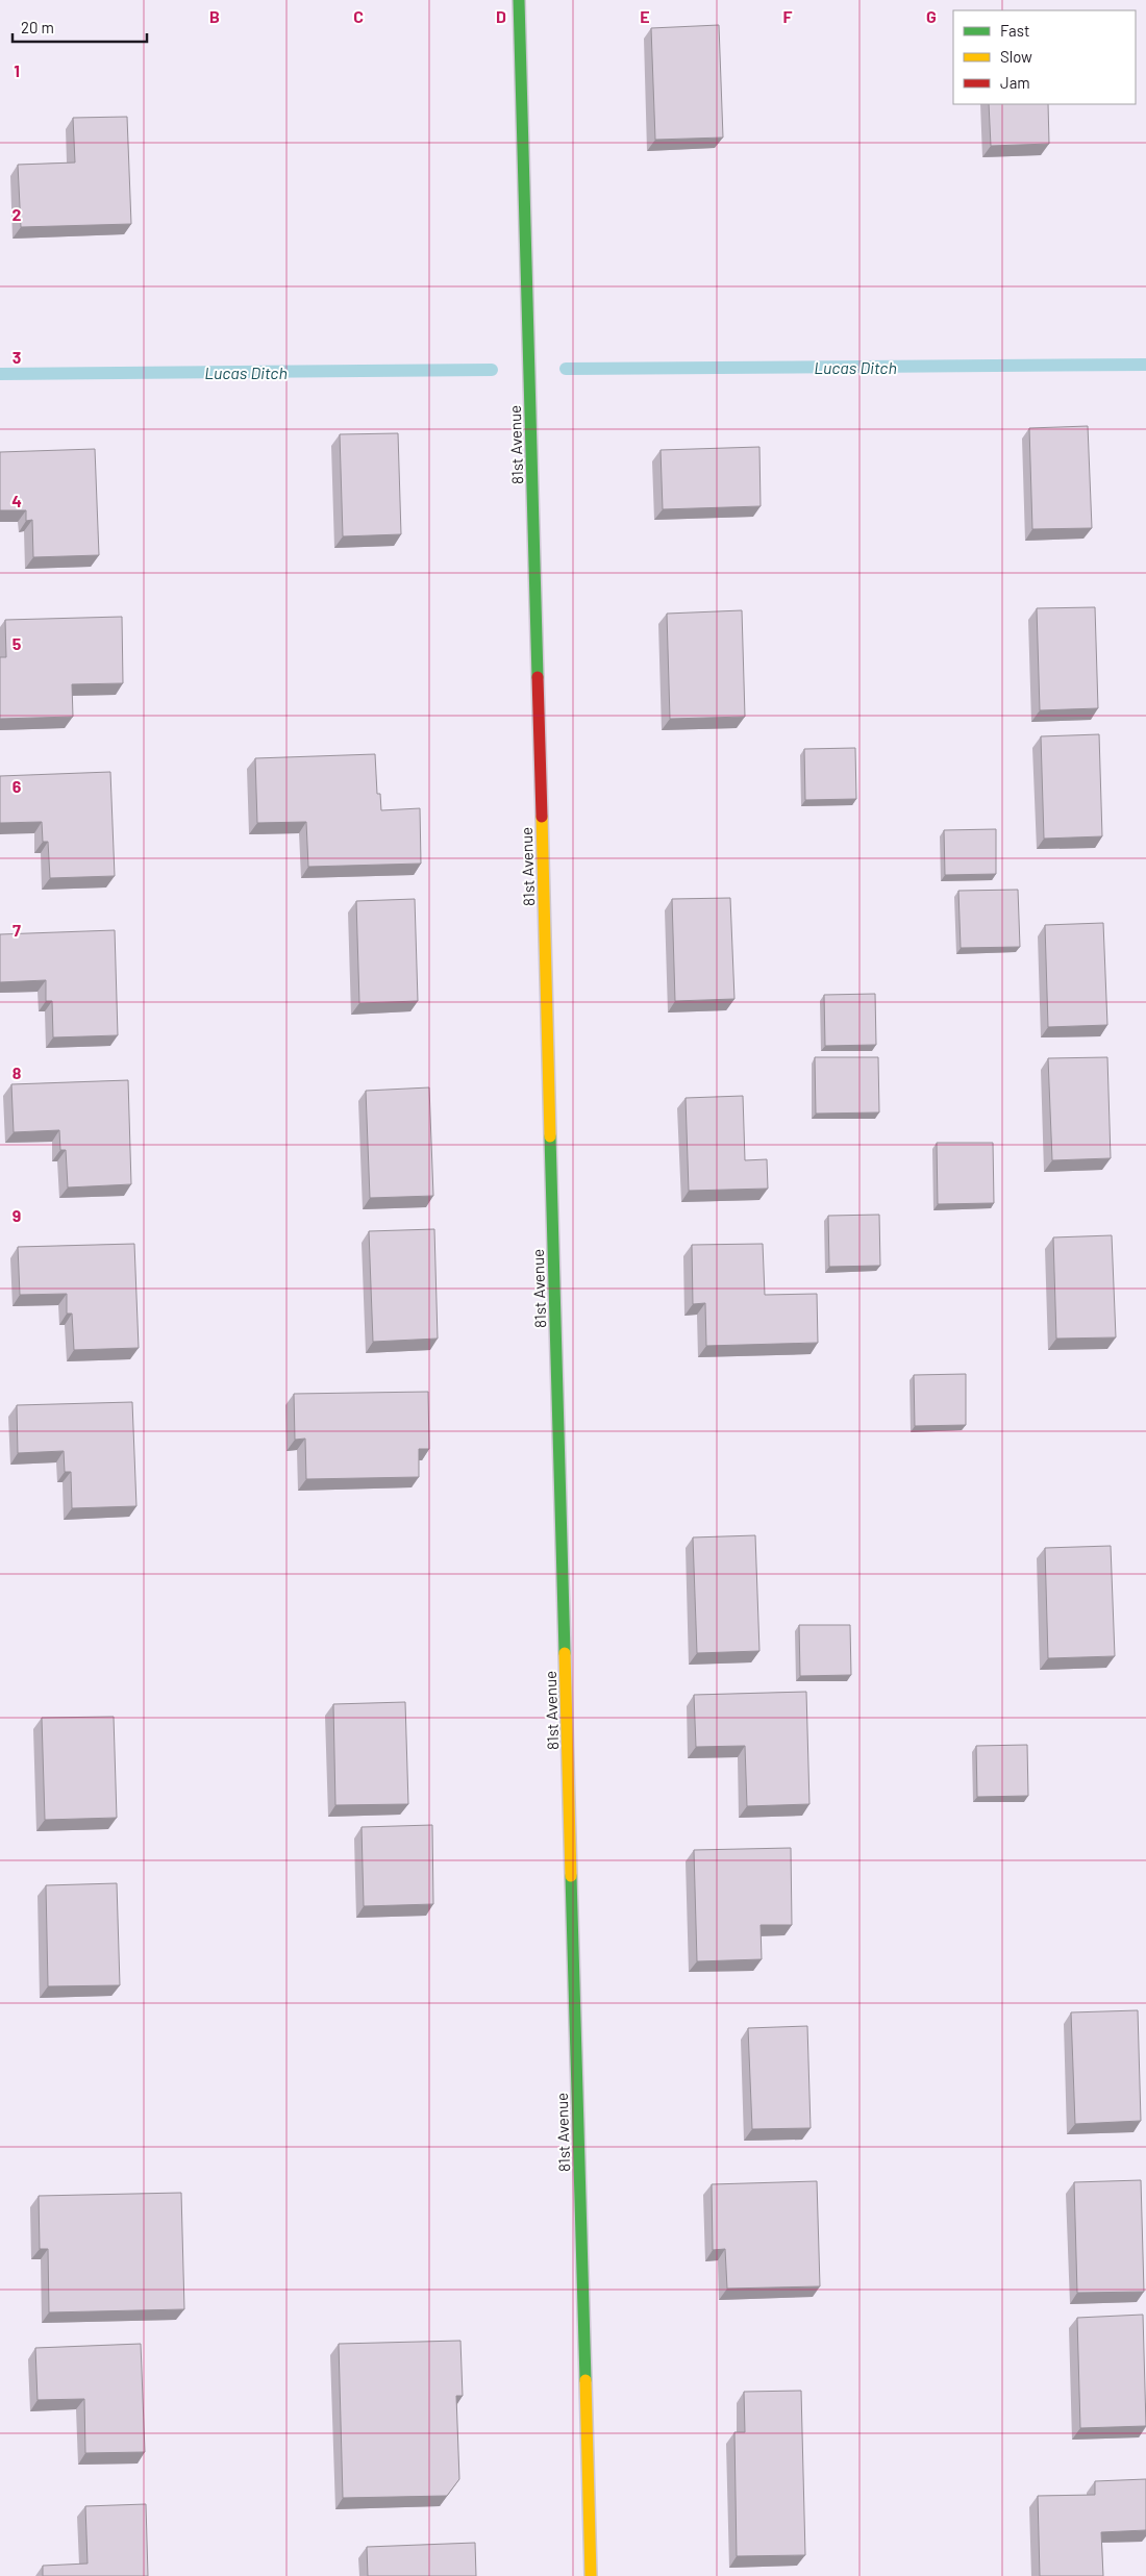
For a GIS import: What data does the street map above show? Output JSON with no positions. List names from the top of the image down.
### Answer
{
  "streets": {
    "street": ["81st Avenue"]
  },
  "water": ["Lucas Ditch"],
  "legend": ["Fast", "Slow", "Jam"],
  "scale_bar": "20 m",
  "grid": {
    "columns": [
      "B",
      "C",
      "D",
      "E",
      "F",
      "G"
    ],
    "rows": [
      "1",
      "2",
      "3",
      "4",
      "5",
      "6",
      "7",
      "8",
      "9"
    ]
  }
}
